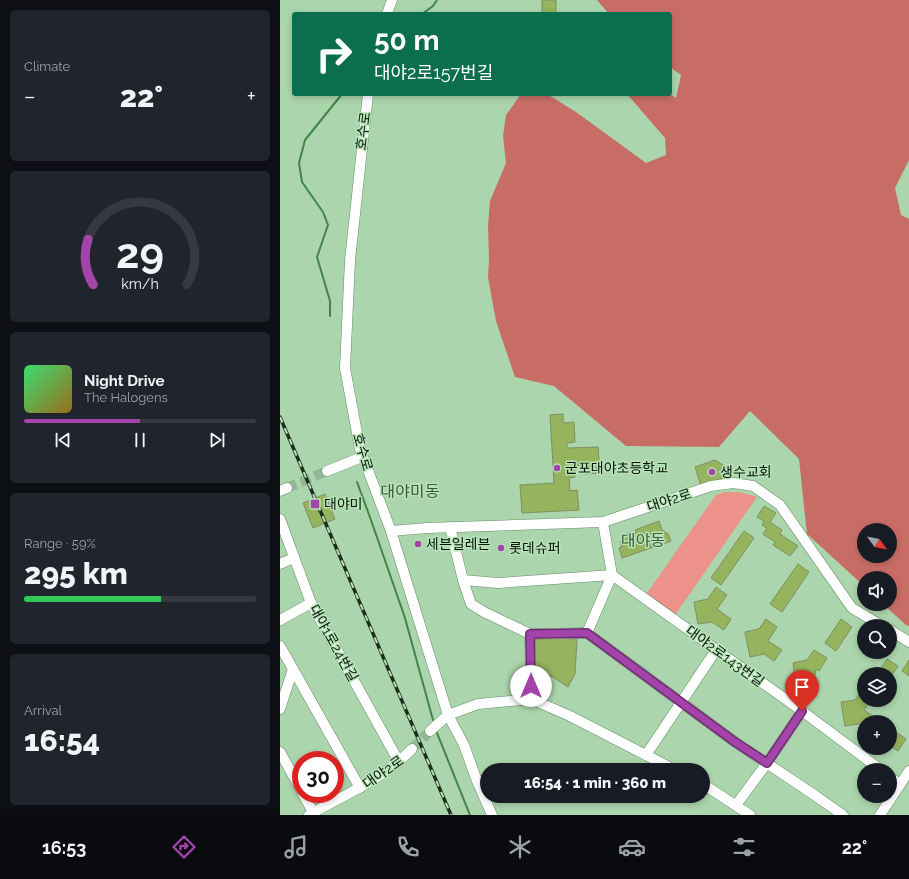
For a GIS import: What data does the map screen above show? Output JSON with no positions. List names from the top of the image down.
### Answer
{
  "streets": {
    "street": [
      "호수로",
      "대야2로",
      "대야1로24번길",
      "대야2로143번길"
    ]
  },
  "crossings": [
    ["호수로", "대야2로"],
    ["대야2로", "대야1로24번길"]
  ],
  "districts": ["대야미동", "대야동"],
  "places": {
    "other": [
      "군포대야초등학교",
      "생수교회",
      "세븐일레븐",
      "롯데슈퍼"
    ],
    "transit": ["대야미"]
  },
  "north": "bottom right",
  "page": {
    "tile": [
      "Climate",
      ["Range · 59%", "295 km"],
      ["Arrival", "16:54"]
    ],
    "turn": ["50 m", "대야2로157번길"],
    "heat": ["−", "22°", "+"],
    "song": ["Night Drive", "The Halogens"],
    "map_buttons": ["+", "−"],
    "limit": "30",
    "trip": "16:54 · 1 min · 360 m",
    "tabs": ["16:53", "22°"],
    "gauge": ["29", "km/h"]
  }
}
